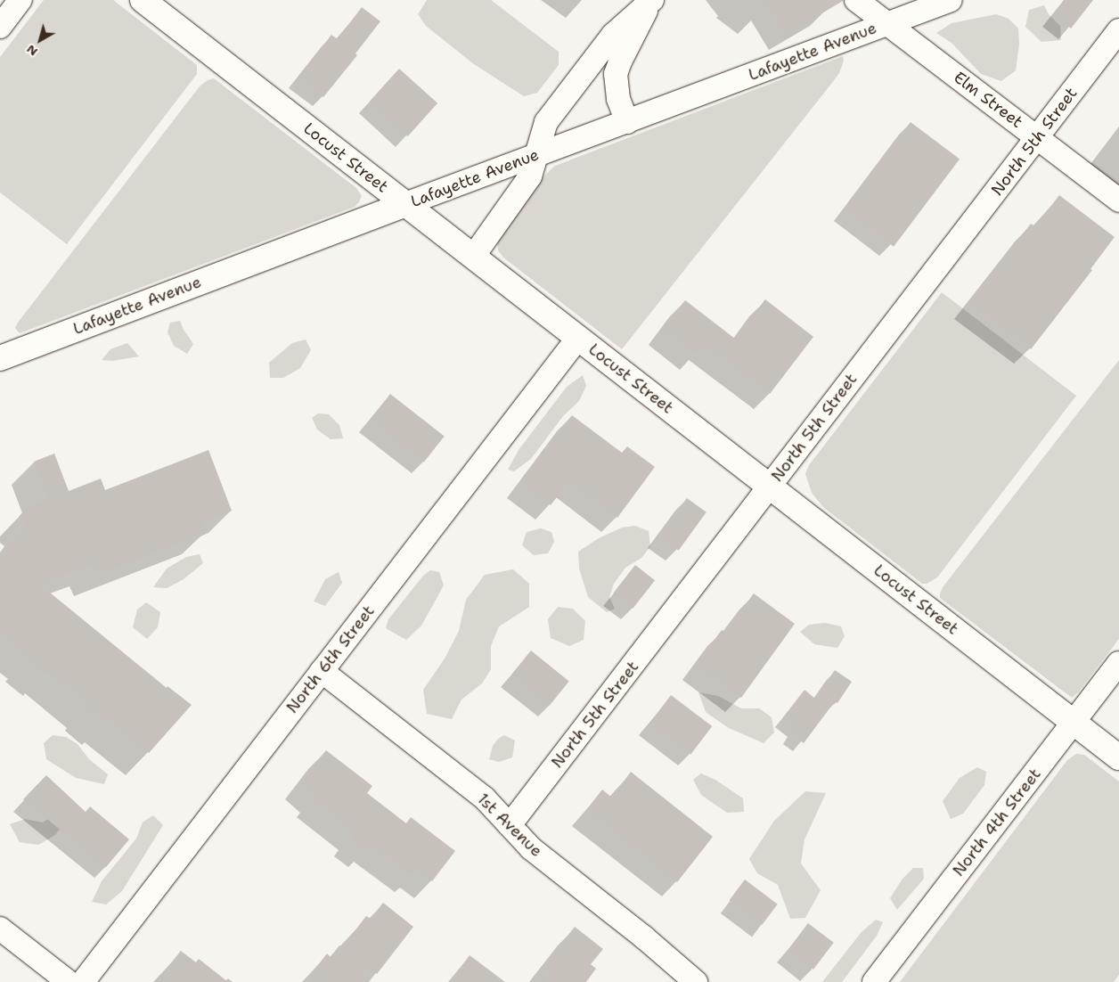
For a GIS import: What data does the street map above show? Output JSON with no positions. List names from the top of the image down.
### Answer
{
  "streets": {
    "street": [
      "Lafayette Avenue",
      "Elm Street",
      "North 5th Street",
      "Locust Street",
      "North 6th Street",
      "North 4th Street",
      "1st Avenue"
    ]
  },
  "crossings": [
    ["Lafayette Avenue", "Elm Street"],
    ["Lafayette Avenue", "Locust Street"],
    ["Elm Street", "North 5th Street"],
    ["North 5th Street", "Locust Street"],
    ["North 5th Street", "1st Avenue"],
    ["Locust Street", "North 6th Street"],
    ["Locust Street", "North 4th Street"],
    ["North 6th Street", "1st Avenue"]
  ],
  "north": "bottom left"
}
